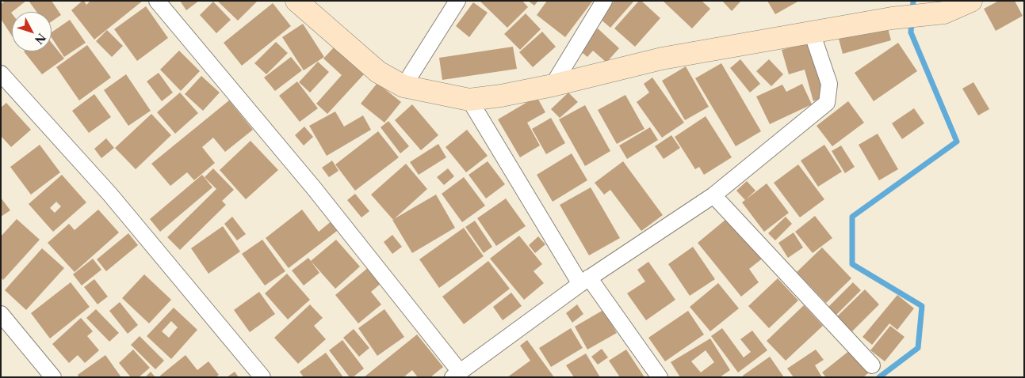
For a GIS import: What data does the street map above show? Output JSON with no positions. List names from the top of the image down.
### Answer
{
  "north": "bottom right"
}
